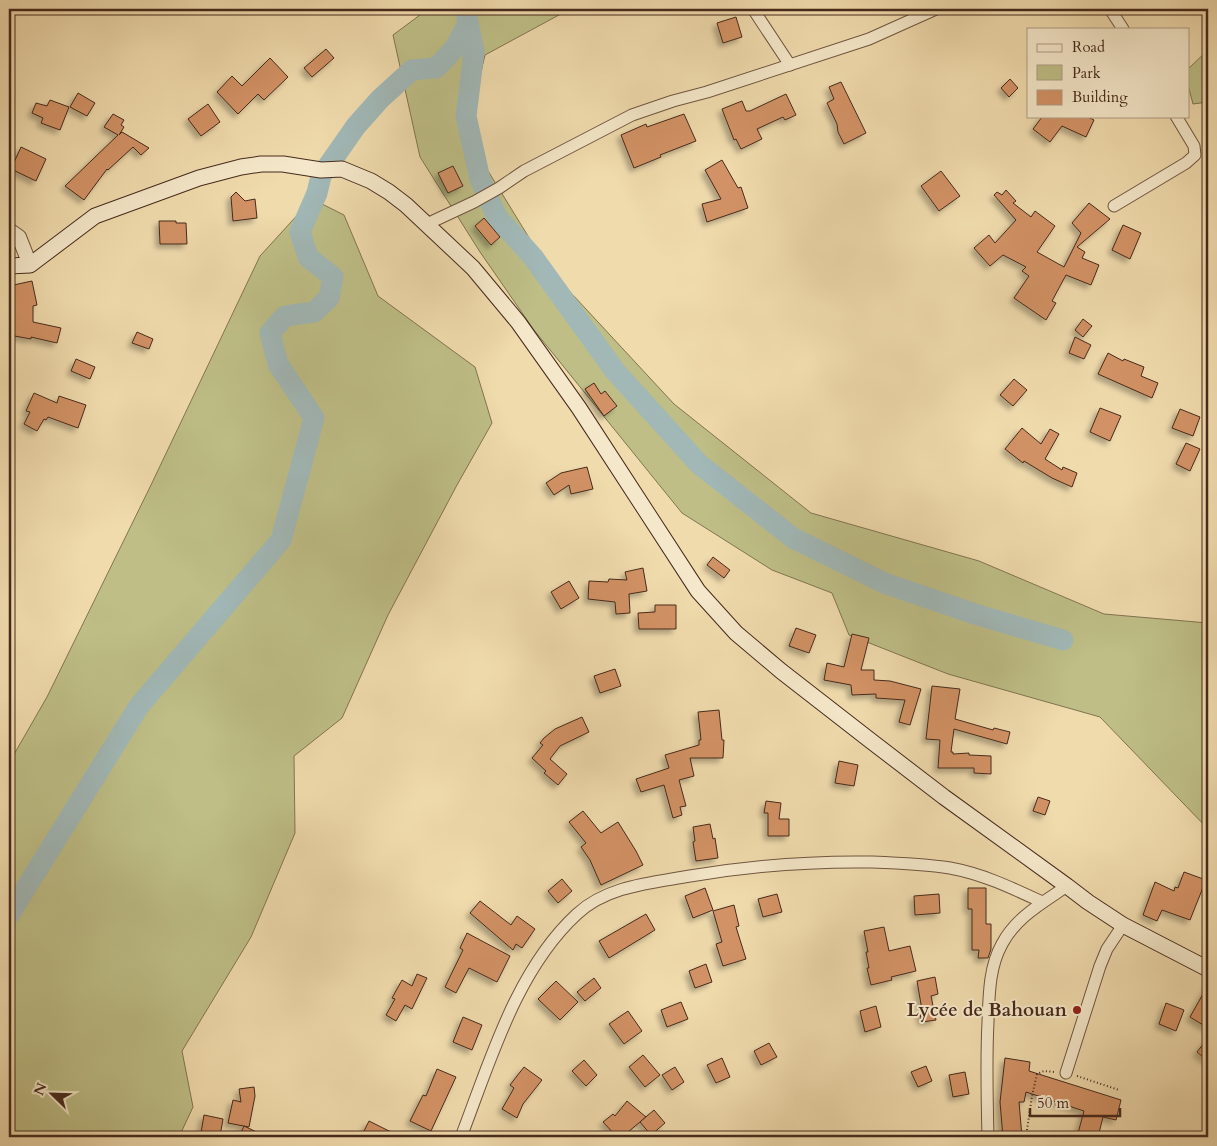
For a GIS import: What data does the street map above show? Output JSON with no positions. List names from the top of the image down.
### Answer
{
  "places": ["Lycée de Bahouan"],
  "legend": ["Road", "Park", "Building"],
  "scale_bar": "50 m",
  "north": "top left"
}
